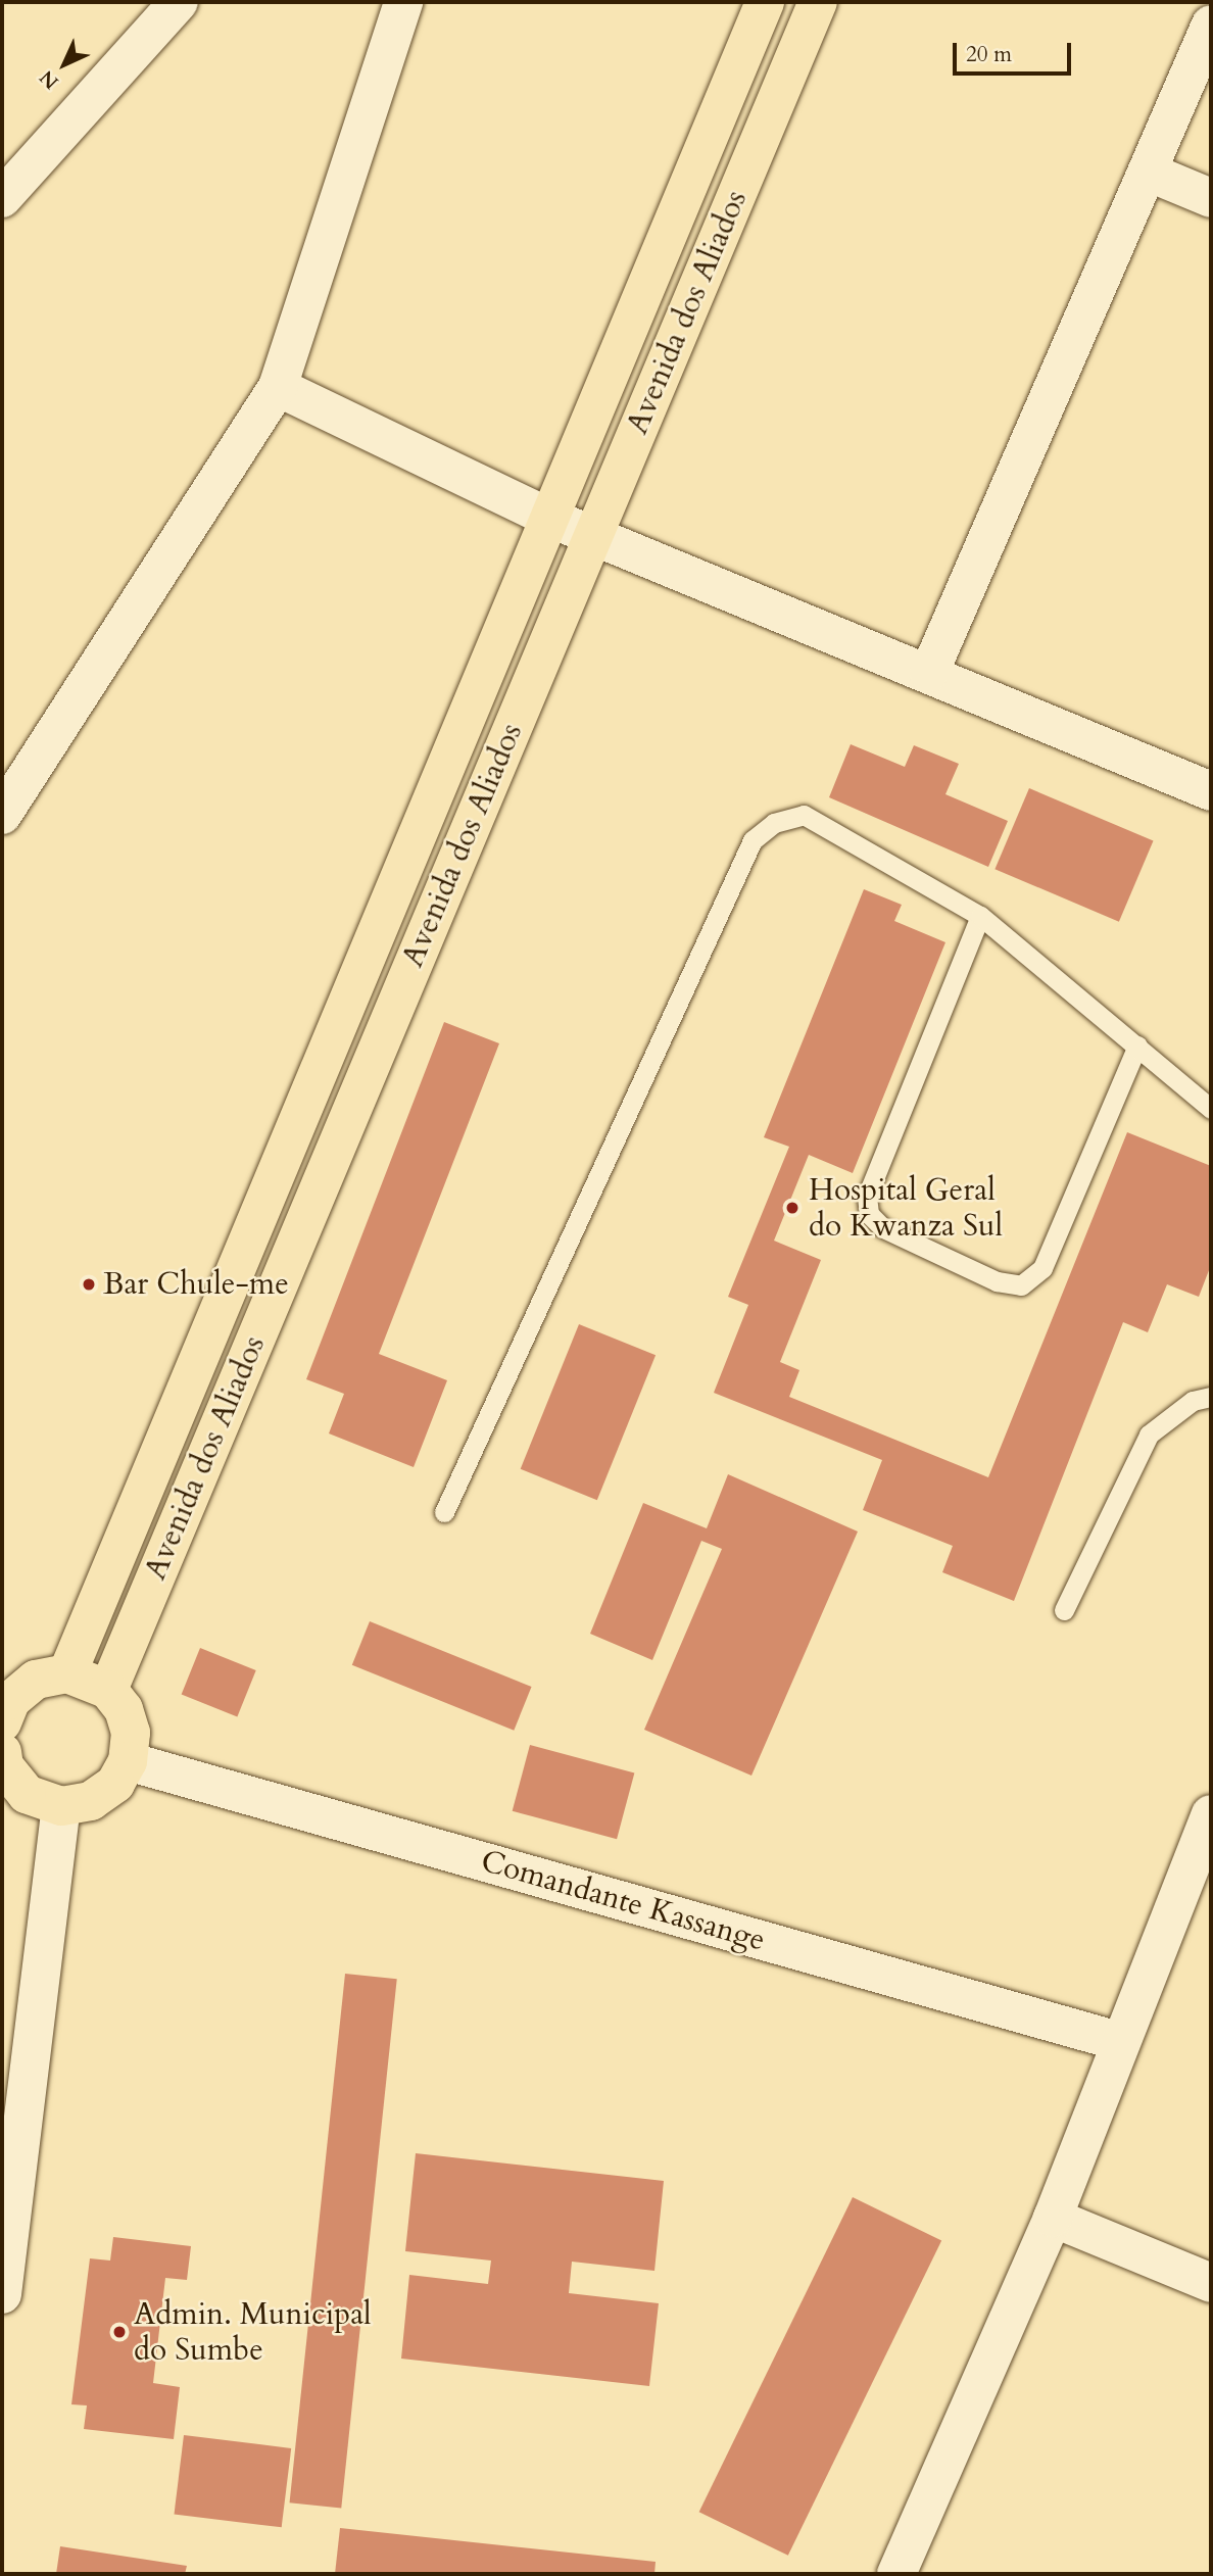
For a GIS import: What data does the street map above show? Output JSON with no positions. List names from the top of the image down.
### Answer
{
  "streets": {
    "main road": ["Avenida dos Aliados"],
    "street": ["Comandante Kassange"]
  },
  "places": ["Hospital Geral do Kwanza Sul", "Bar Chule-me", "Admin. Municipal do Sumbe"],
  "scale_bar": "20 m",
  "north": "bottom left"
}
